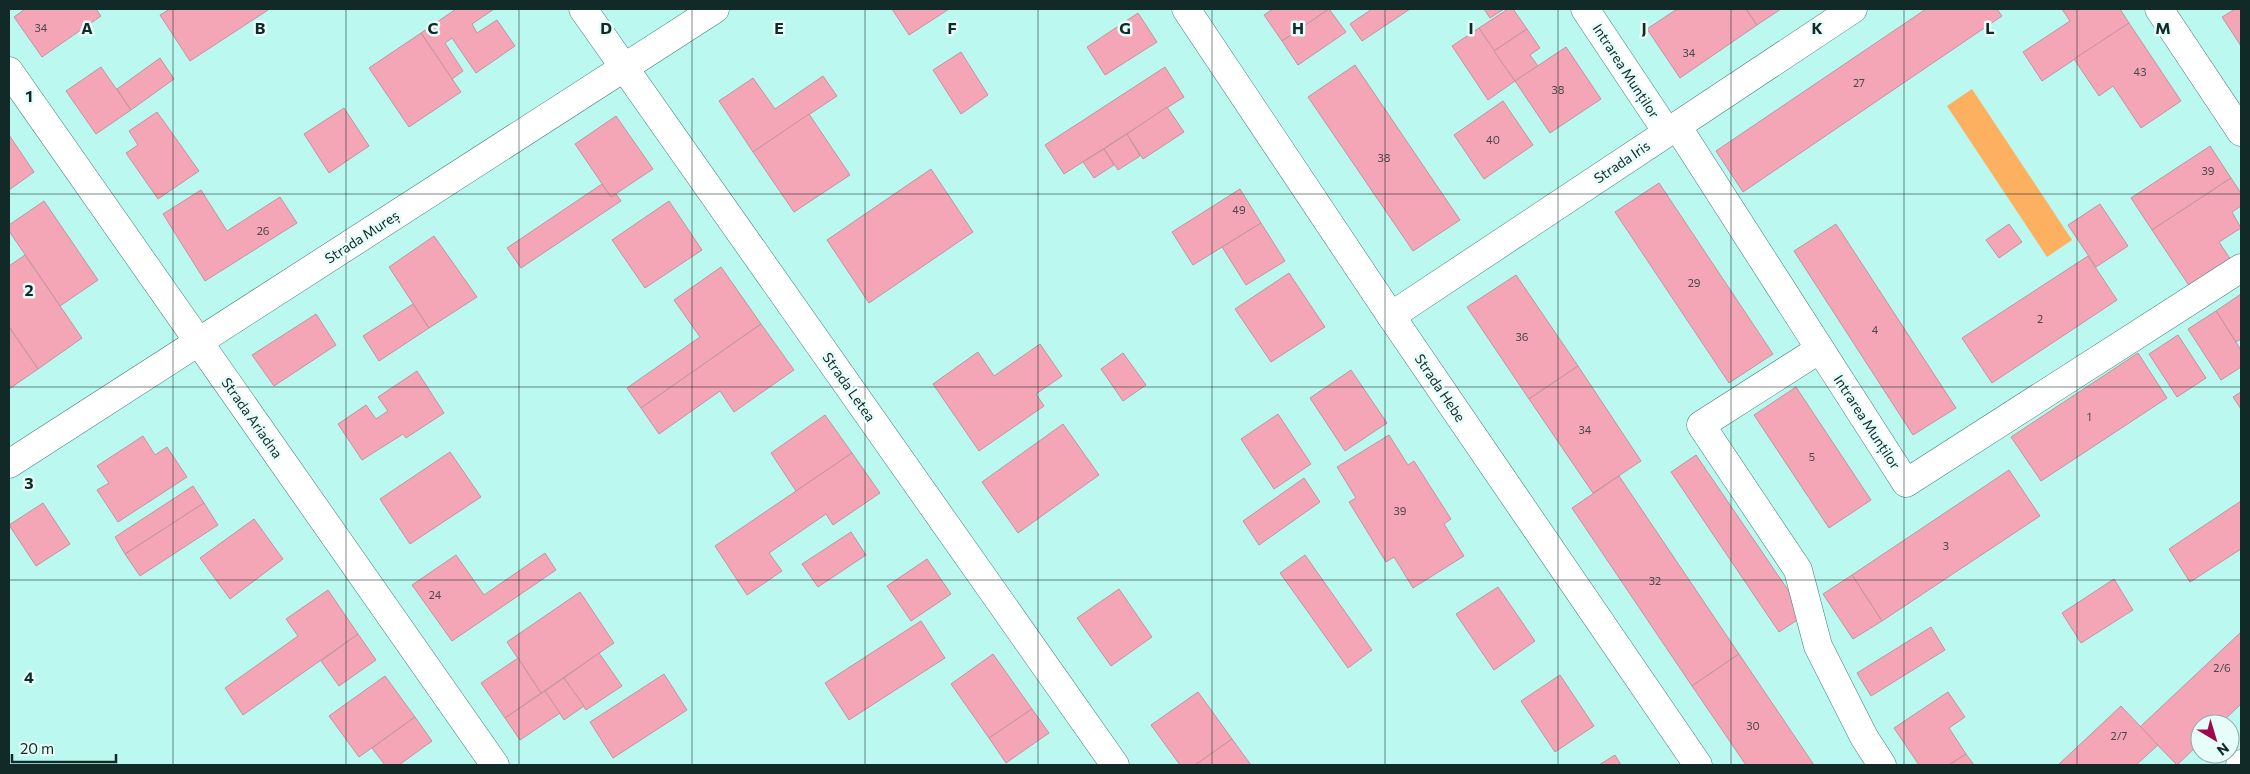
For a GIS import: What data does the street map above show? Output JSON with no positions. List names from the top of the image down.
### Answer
{
  "streets": {
    "street": [
      "Intrarea Munților",
      "Strada Iris",
      "Strada Mureș",
      "Strada Letea",
      "Strada Hebe",
      "Strada Ariadna"
    ]
  },
  "crossings": [
    ["Intrarea Munților", "Strada Iris"],
    ["Strada Iris", "Strada Hebe"],
    ["Strada Mureș", "Strada Letea"],
    ["Strada Mureș", "Strada Ariadna"]
  ],
  "house_numbers": [
    "34",
    "34",
    "43",
    "27",
    "38",
    "40",
    "38",
    "39",
    "49",
    "26",
    "29",
    "2",
    "4",
    "36",
    "1",
    "34",
    "5",
    "39",
    "3",
    "32",
    "24",
    "2/6",
    "30",
    "2/7"
  ],
  "scale_bar": "20 m",
  "north": "bottom right",
  "grid": {
    "columns": [
      "A",
      "B",
      "C",
      "D",
      "E",
      "F",
      "G",
      "H",
      "I",
      "J",
      "K",
      "L",
      "M"
    ],
    "rows": [
      "1",
      "2",
      "3",
      "4"
    ]
  }
}
